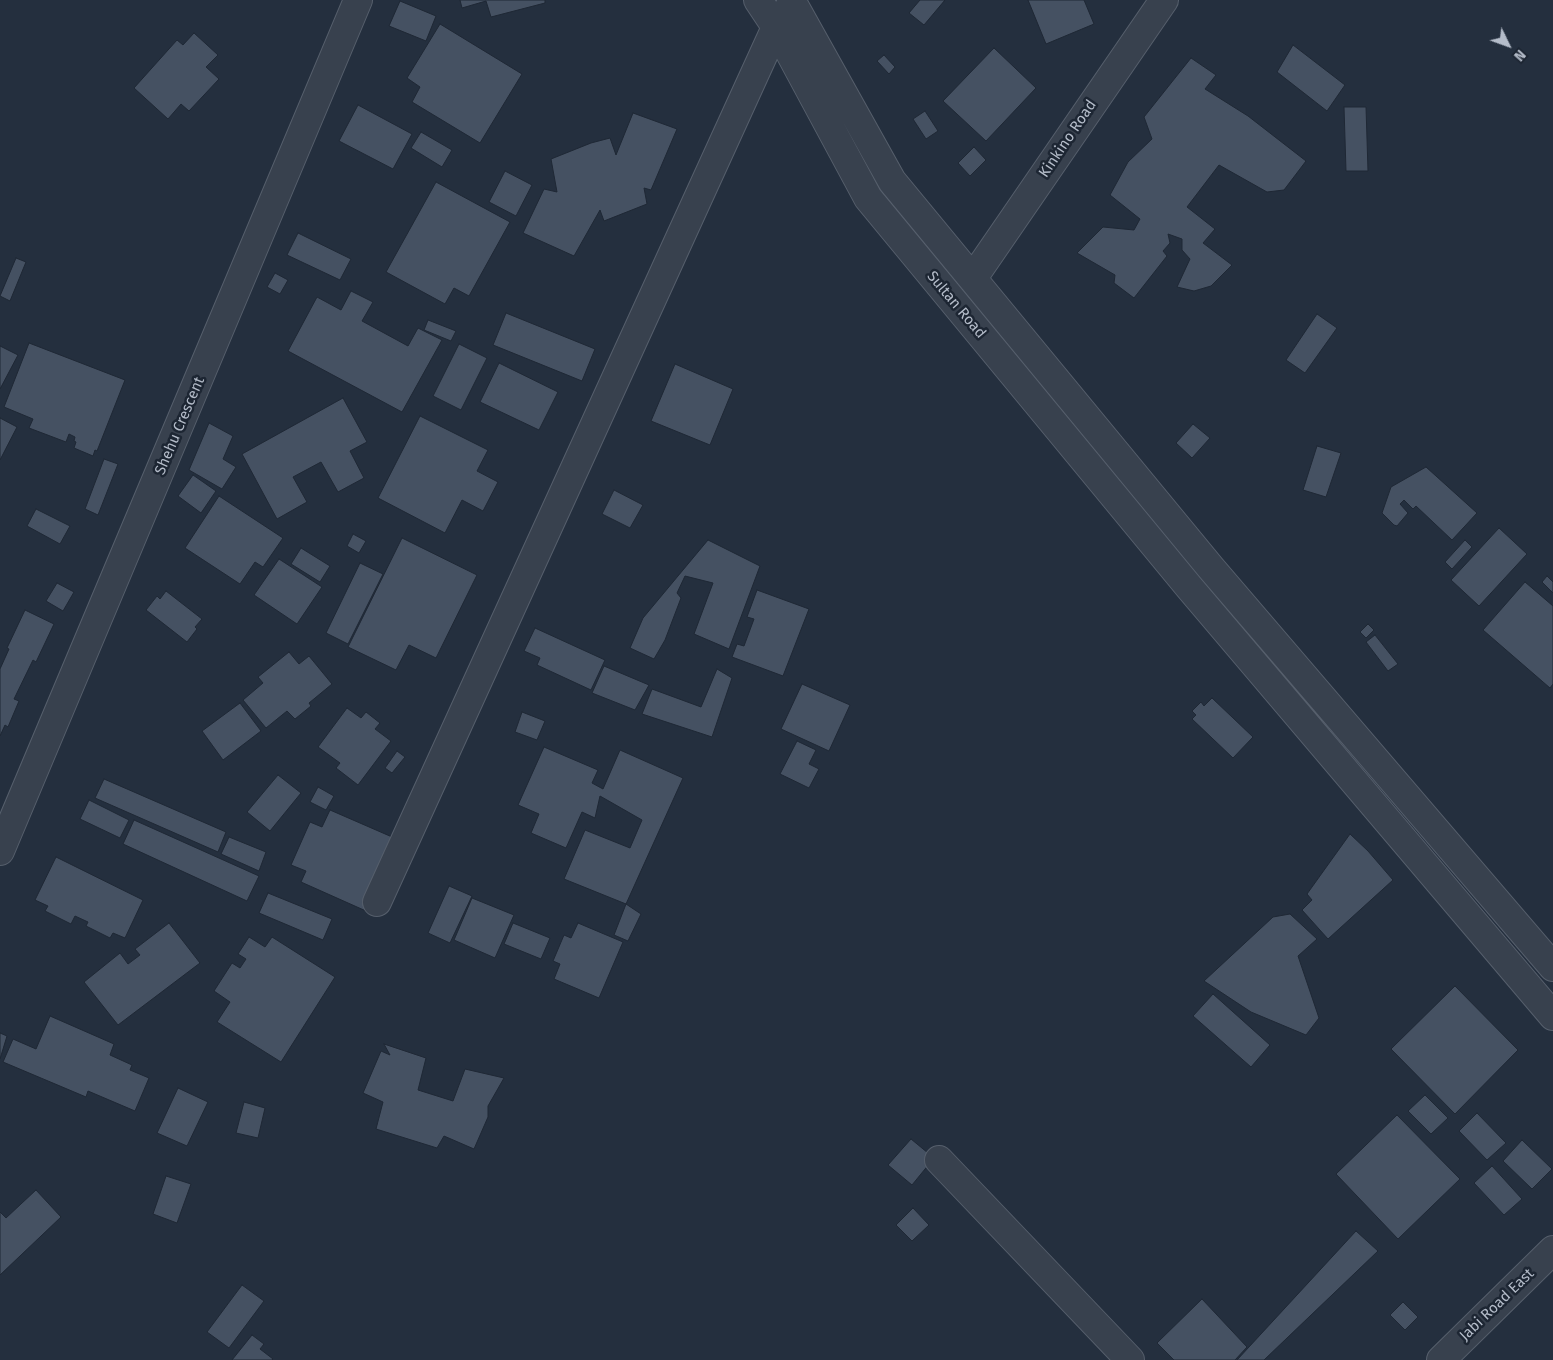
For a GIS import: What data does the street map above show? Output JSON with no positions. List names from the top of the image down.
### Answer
{
  "streets": {
    "street": [
      "Kinkino Road",
      "Sultan Road",
      "Shehu Crescent",
      "Jabi Road East"
    ]
  },
  "crossings": [
    ["Kinkino Road", "Sultan Road"]
  ],
  "north": "bottom right"
}
